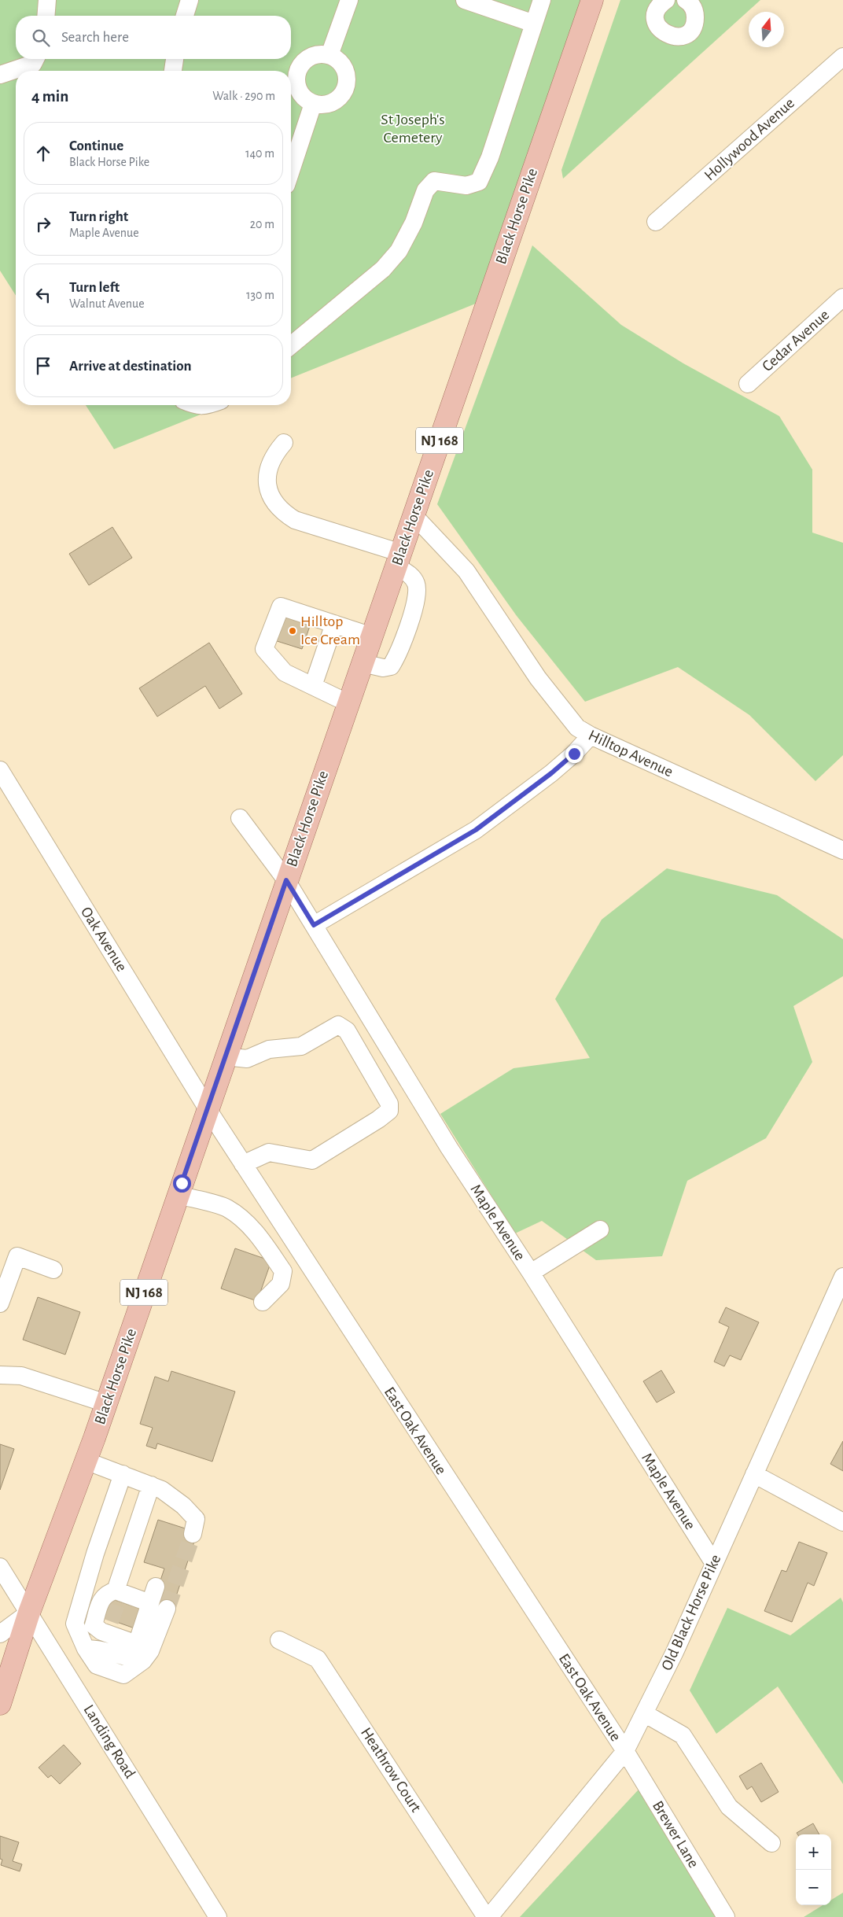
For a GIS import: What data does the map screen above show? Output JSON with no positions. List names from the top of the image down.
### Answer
{
  "streets": {
    "main road": ["Black Horse Pike", "NJ 168"],
    "street": [
      "Hollywood Avenue",
      "Cedar Avenue",
      "Hilltop Avenue",
      "Oak Avenue",
      "Maple Avenue",
      "East Oak Avenue",
      "Old Black Horse Pike",
      "Landing Road",
      "Heathrow Court",
      "Brewer Lane"
    ]
  },
  "crossings": [
    ["Black Horse Pike", "Hilltop Avenue"],
    ["Black Horse Pike", "Oak Avenue"],
    ["Black Horse Pike", "Maple Avenue"],
    ["Black Horse Pike", "East Oak Avenue"],
    ["Black Horse Pike", "Landing Road"],
    ["Oak Avenue", "East Oak Avenue"],
    ["Maple Avenue", "Old Black Horse Pike"],
    ["East Oak Avenue", "Old Black Horse Pike"],
    ["East Oak Avenue", "Brewer Lane"],
    ["Old Black Horse Pike", "Brewer Lane"]
  ],
  "parks": ["St Joseph's Cemetery"],
  "places": ["Hilltop Ice Cream"],
  "north": "top",
  "page": {
    "search": "Search here",
    "heading": ["4 min", "Walk · 290 m"],
    "list": [
      ["Continue", "Black Horse Pike", "140 m"],
      ["Turn right", "Maple Avenue", "20 m"],
      ["Turn left", "Walnut Avenue", "130 m"],
      "Arrive at destination"
    ],
    "map_buttons": ["+", "−"]
  }
}
